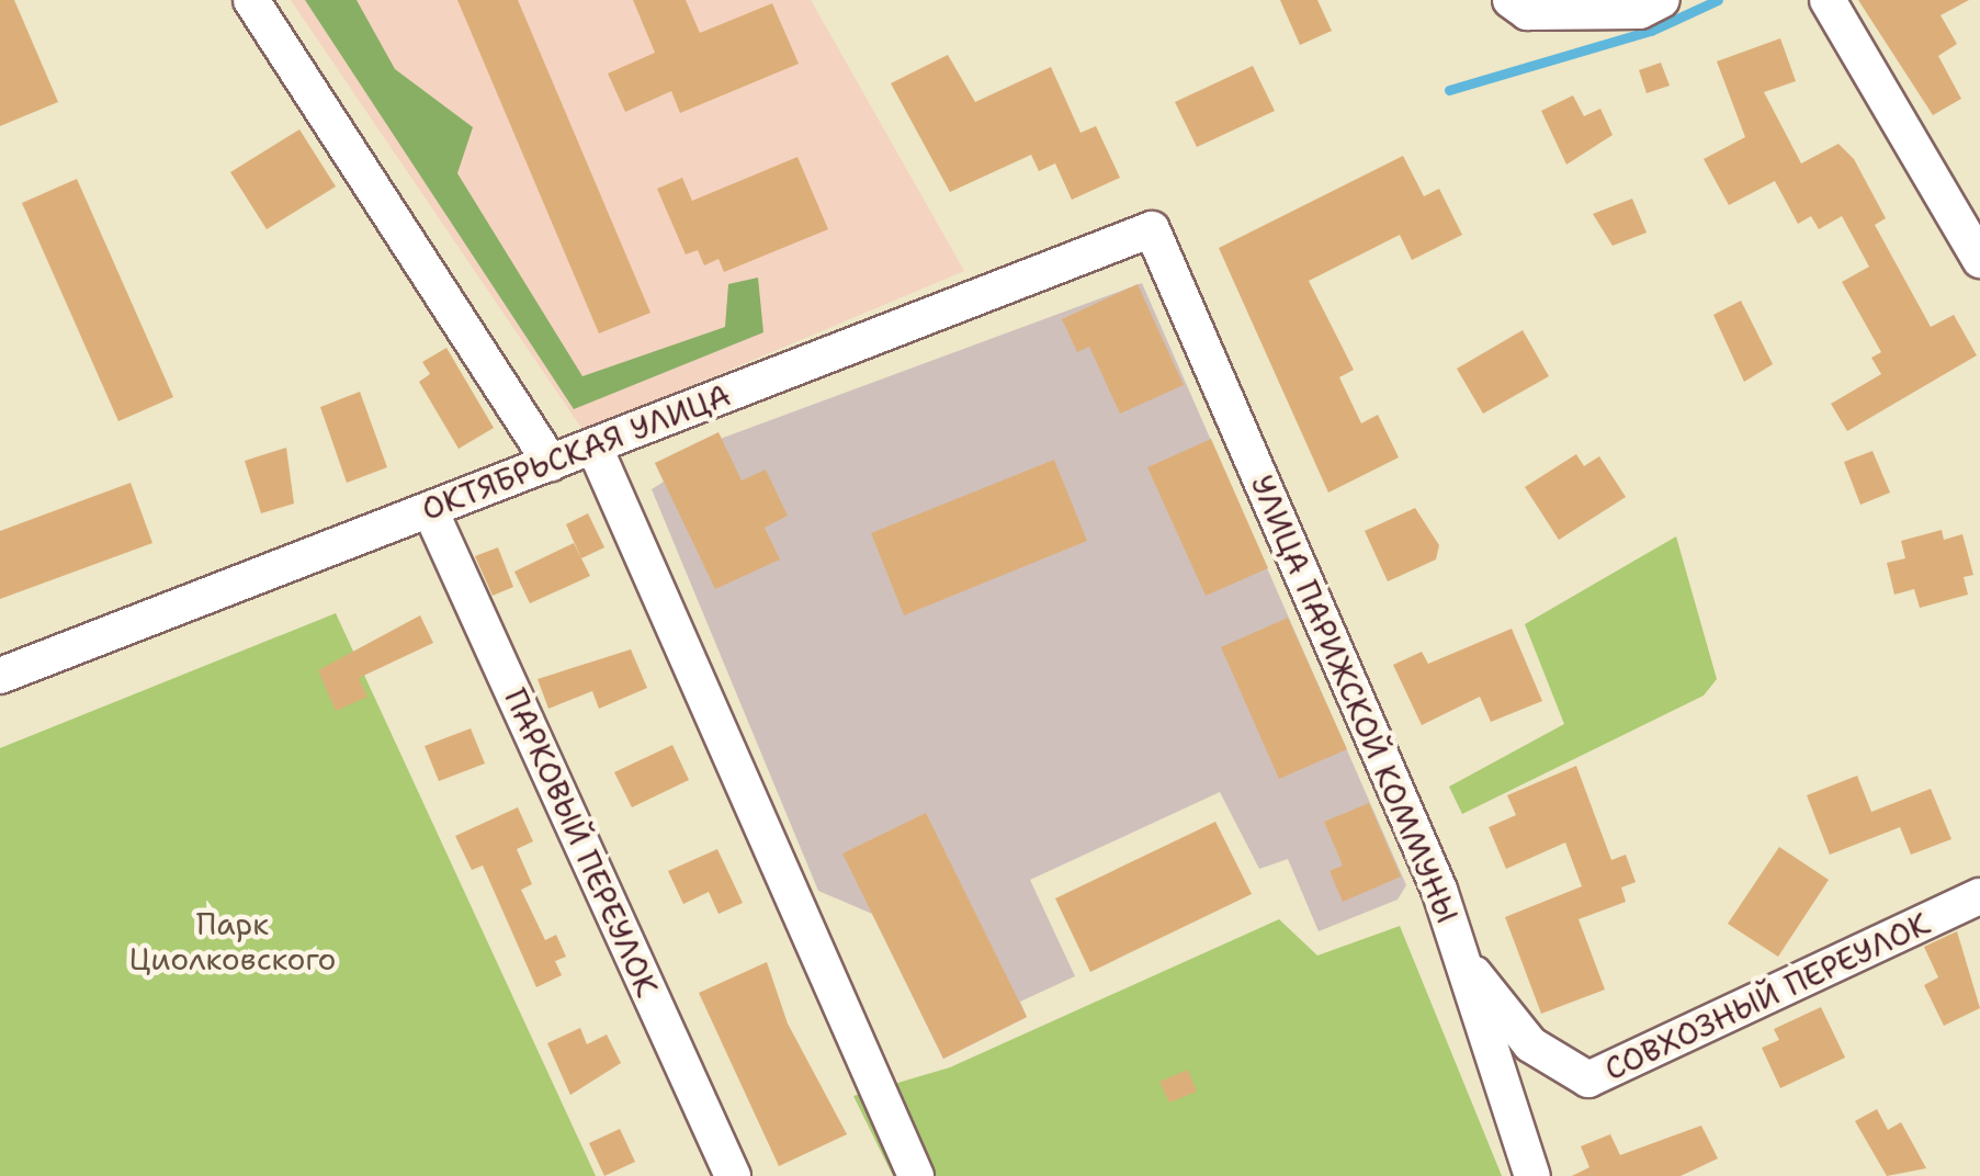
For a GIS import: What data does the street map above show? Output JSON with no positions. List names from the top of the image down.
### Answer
{
  "streets": {
    "street": [
      "ОКТЯБРЬСКАЯ УЛИЦА",
      "УЛИЦА ПАРИЖСКОЙ КОММУНЫ",
      "ПАРКОВЫЙ ПЕРЕУЛОК",
      "СОВХОЗНЫЙ ПЕРЕУЛОК"
    ]
  },
  "crossings": [
    ["ОКТЯБРЬСКАЯ УЛИЦА", "УЛИЦА ПАРИЖСКОЙ КОММУНЫ"],
    ["ОКТЯБРЬСКАЯ УЛИЦА", "ПАРКОВЫЙ ПЕРЕУЛОК"],
    ["УЛИЦА ПАРИЖСКОЙ КОММУНЫ", "СОВХОЗНЫЙ ПЕРЕУЛОК"]
  ],
  "parks": ["Парк Циолковского"]
}
